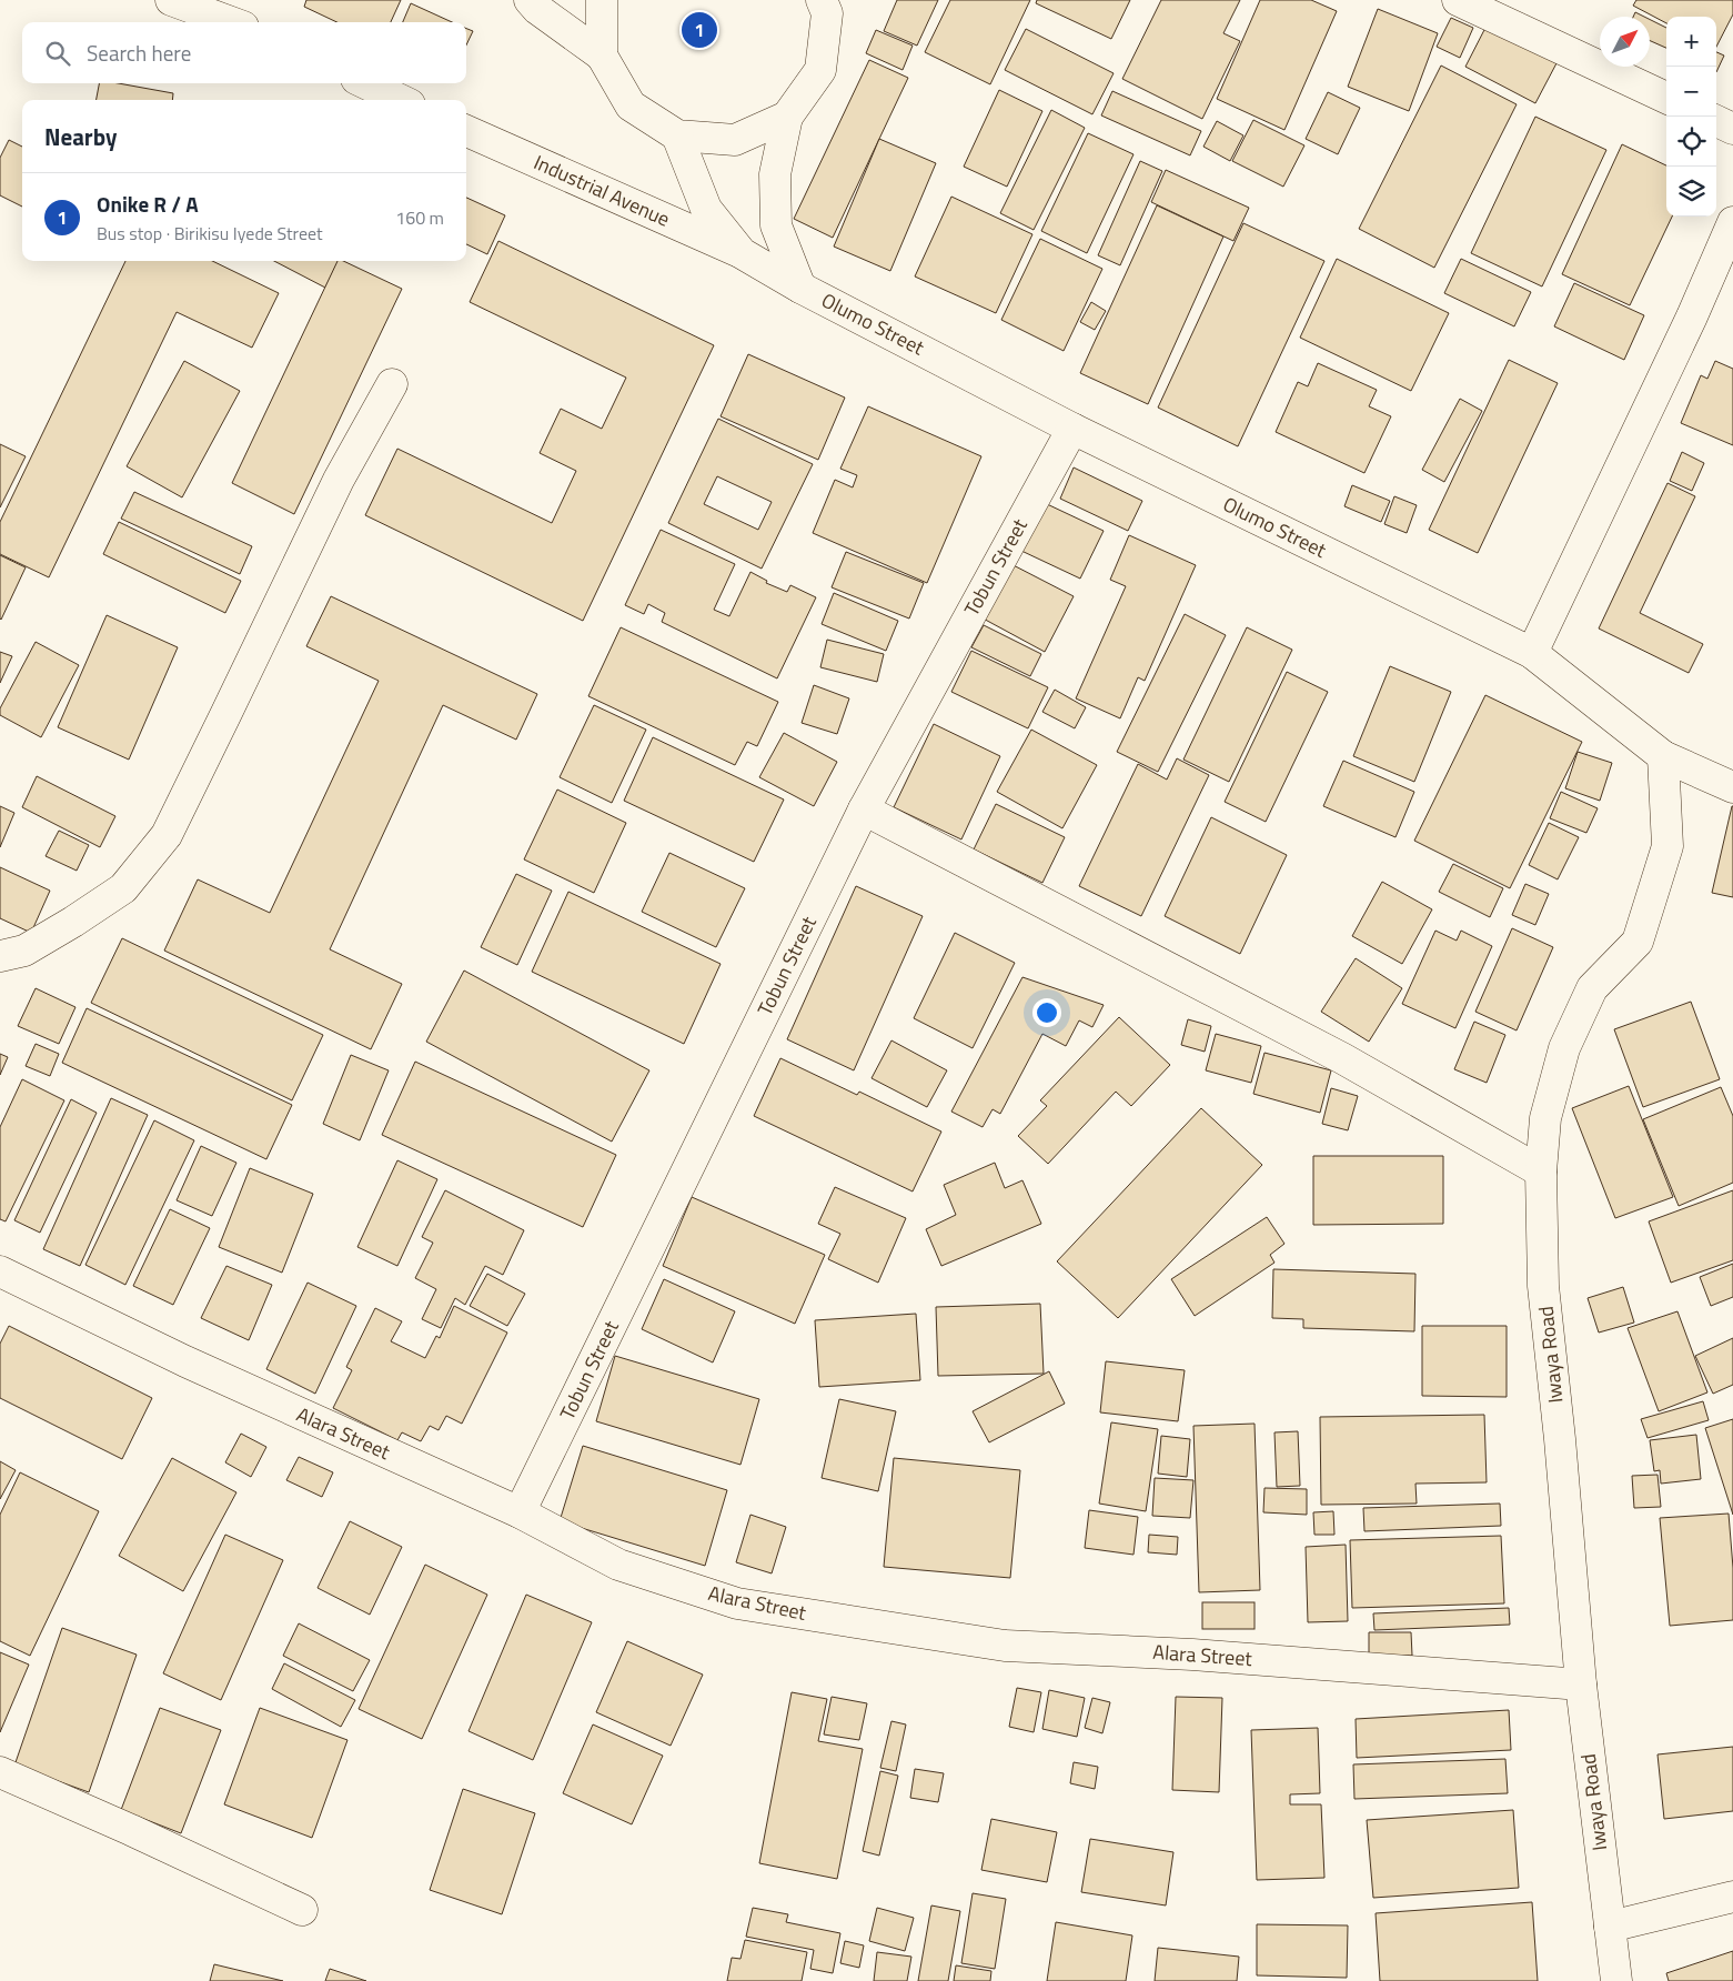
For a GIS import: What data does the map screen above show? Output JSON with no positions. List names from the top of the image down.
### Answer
{
  "streets": {
    "street": [
      "Industrial Avenue",
      "Olumo Street",
      "Tobun Street",
      "Iwaya Road",
      "Alara Street"
    ]
  },
  "crossings": [
    ["Industrial Avenue", "Olumo Street"],
    ["Olumo Street", "Tobun Street"],
    ["Olumo Street", "Iwaya Road"],
    ["Tobun Street", "Alara Street"],
    ["Iwaya Road", "Alara Street"]
  ],
  "north": "top right",
  "page": {
    "pins": "1",
    "map_buttons": ["+", "−"],
    "search": "Search here",
    "heading": "Nearby",
    "list": [
      {
        "mark": "1",
        "name": "Onike R / A",
        "note": "Bus stop · Birikisu Iyede Street",
        "value": "160 m"
      }
    ]
  }
}
